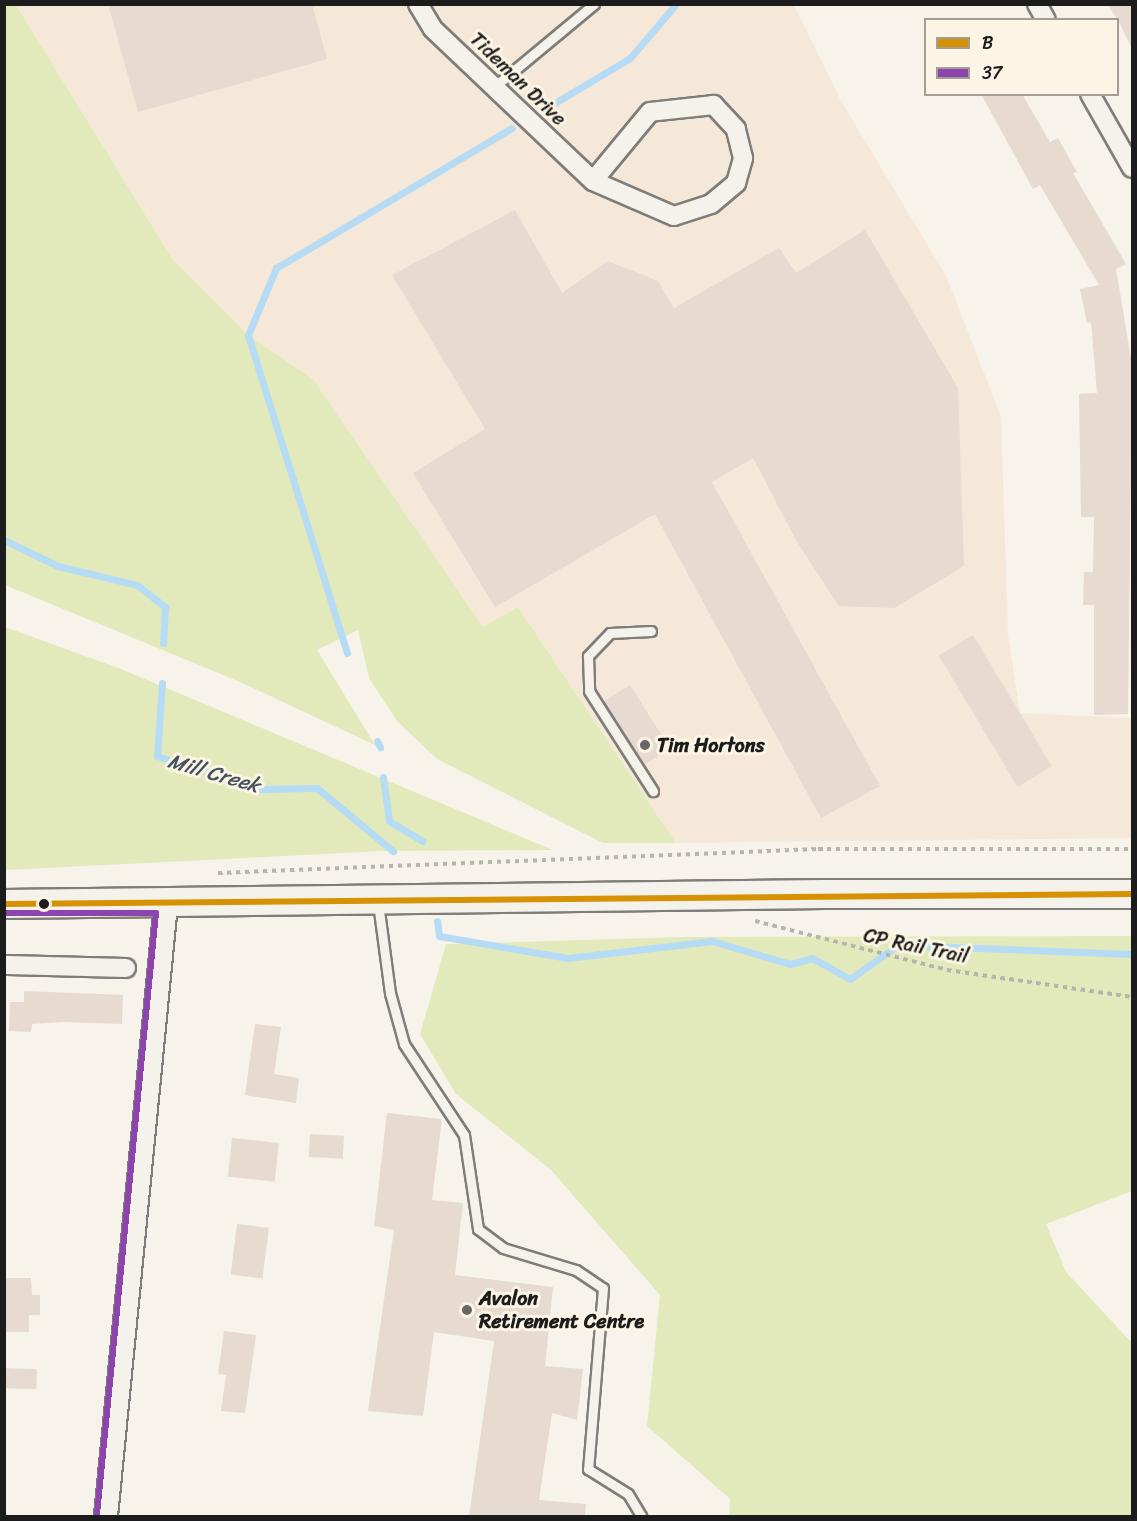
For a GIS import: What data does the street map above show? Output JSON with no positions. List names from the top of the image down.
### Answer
{
  "streets": {
    "street": ["Tideman Drive"],
    "path": ["CP Rail Trail"]
  },
  "water": ["Mill Creek"],
  "places": ["Tim Hortons", "Avalon Retirement Centre"],
  "lines": ["transit line B", "transit line 37"],
  "legend": ["B", "37"]
}
